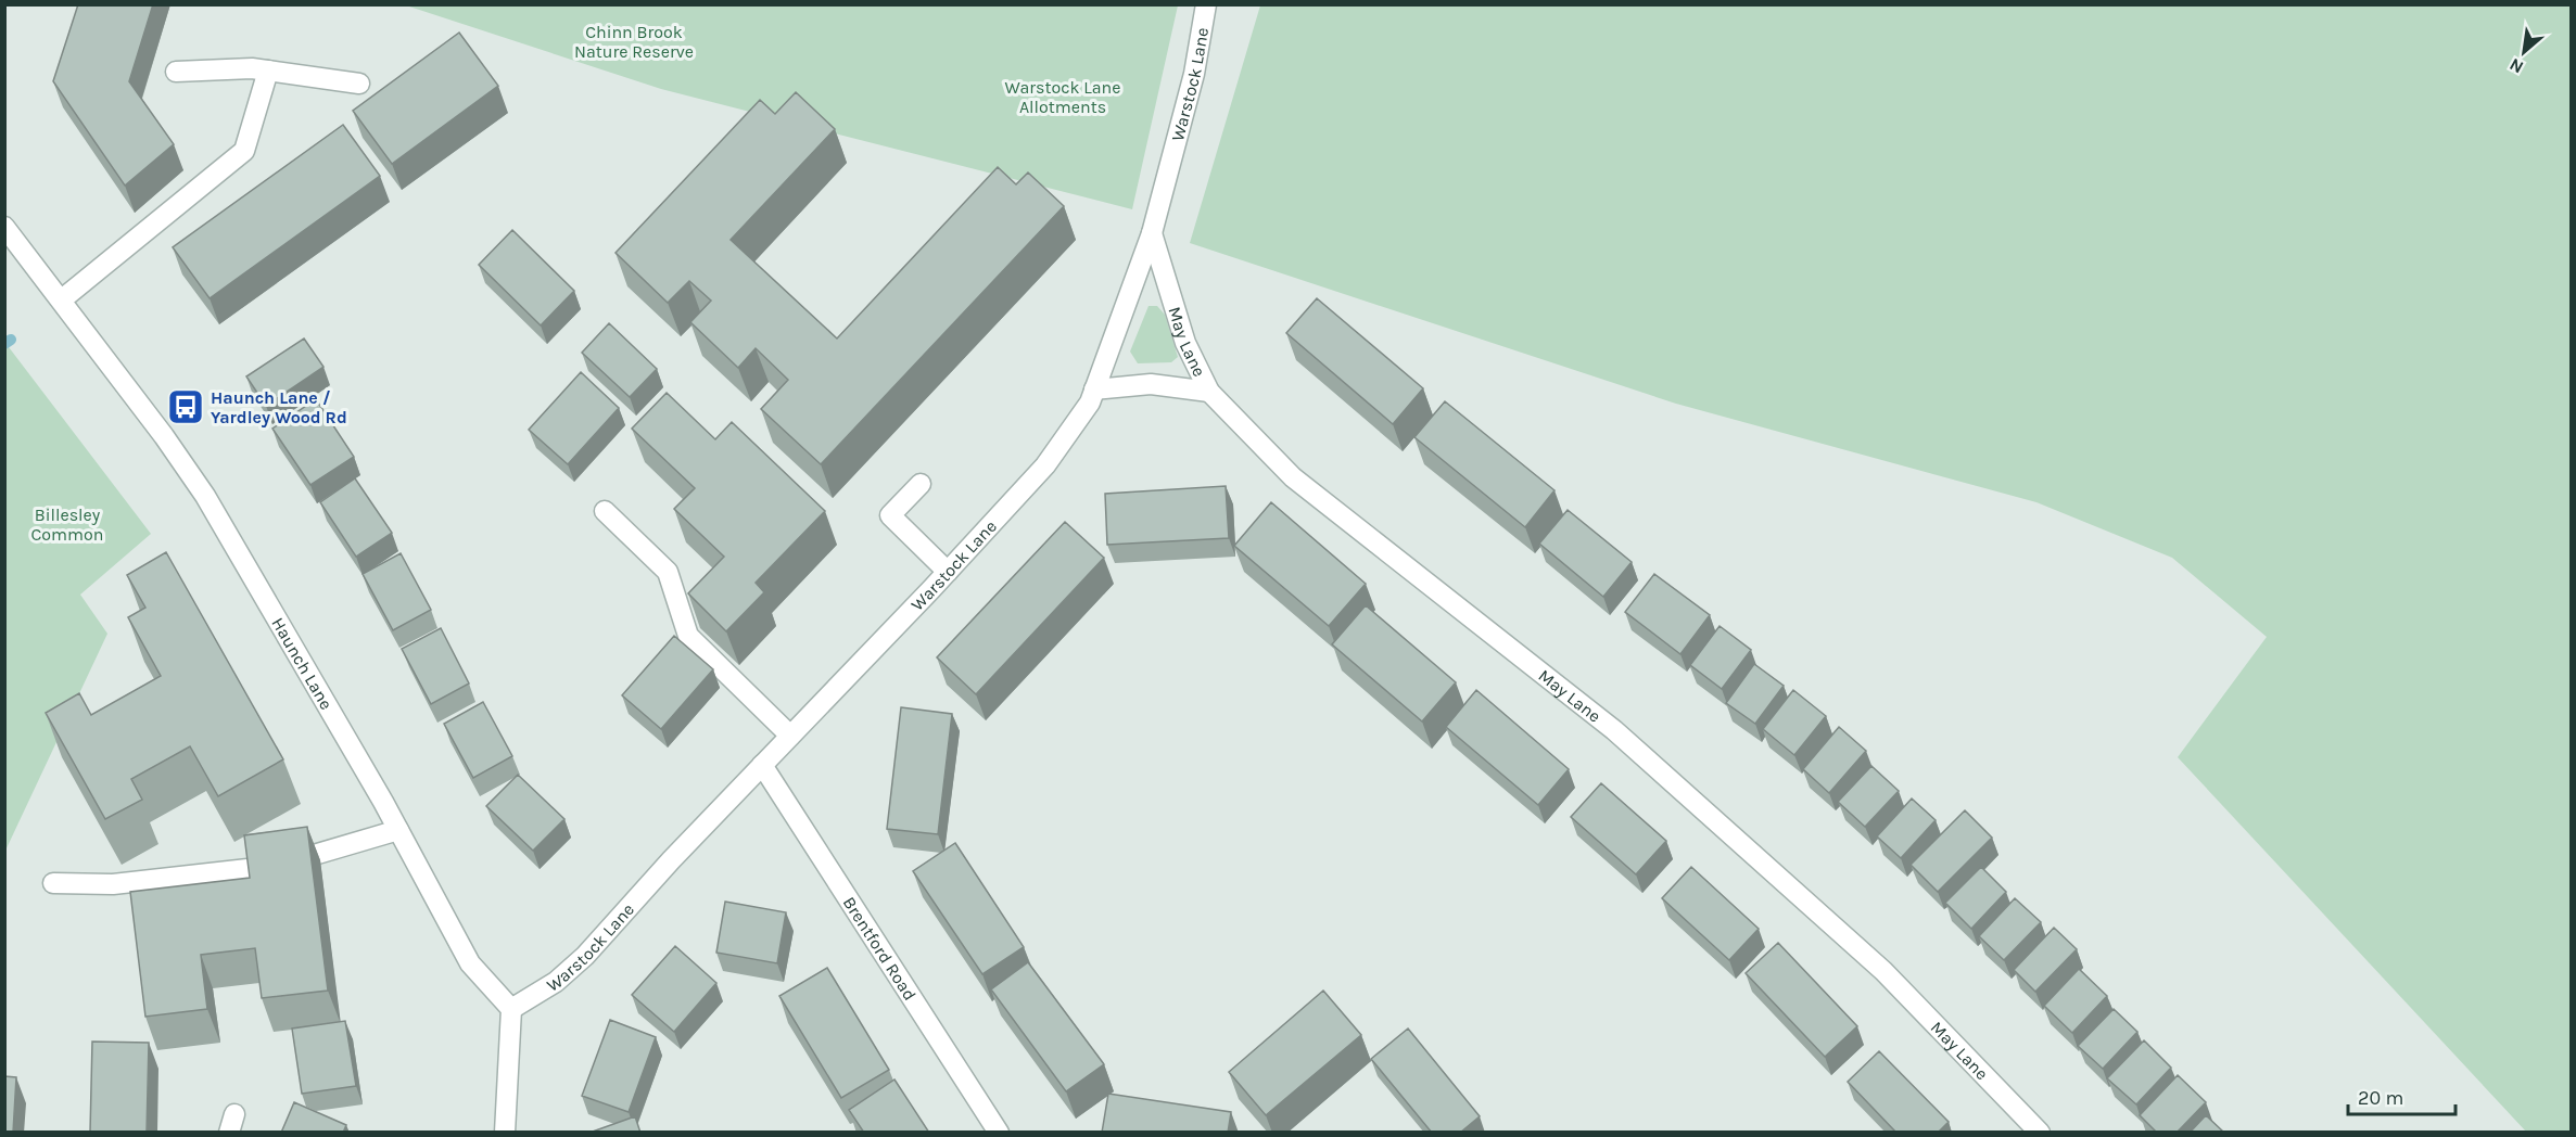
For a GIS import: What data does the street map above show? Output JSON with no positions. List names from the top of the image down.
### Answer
{
  "streets": {
    "street": [
      "Warstock Lane",
      "May Lane",
      "Haunch Lane",
      "Brentford Road"
    ]
  },
  "crossings": [
    ["Warstock Lane", "May Lane"],
    ["Warstock Lane", "Haunch Lane"],
    ["Warstock Lane", "Brentford Road"]
  ],
  "parks": ["Chinn Brook Nature Reserve", "Warstock Lane Allotments", "Billesley Common"],
  "places": {
    "bus stop": ["Haunch Lane / Yardley Wood Rd"]
  },
  "scale_bar": "20 m",
  "north": "bottom left"
}
